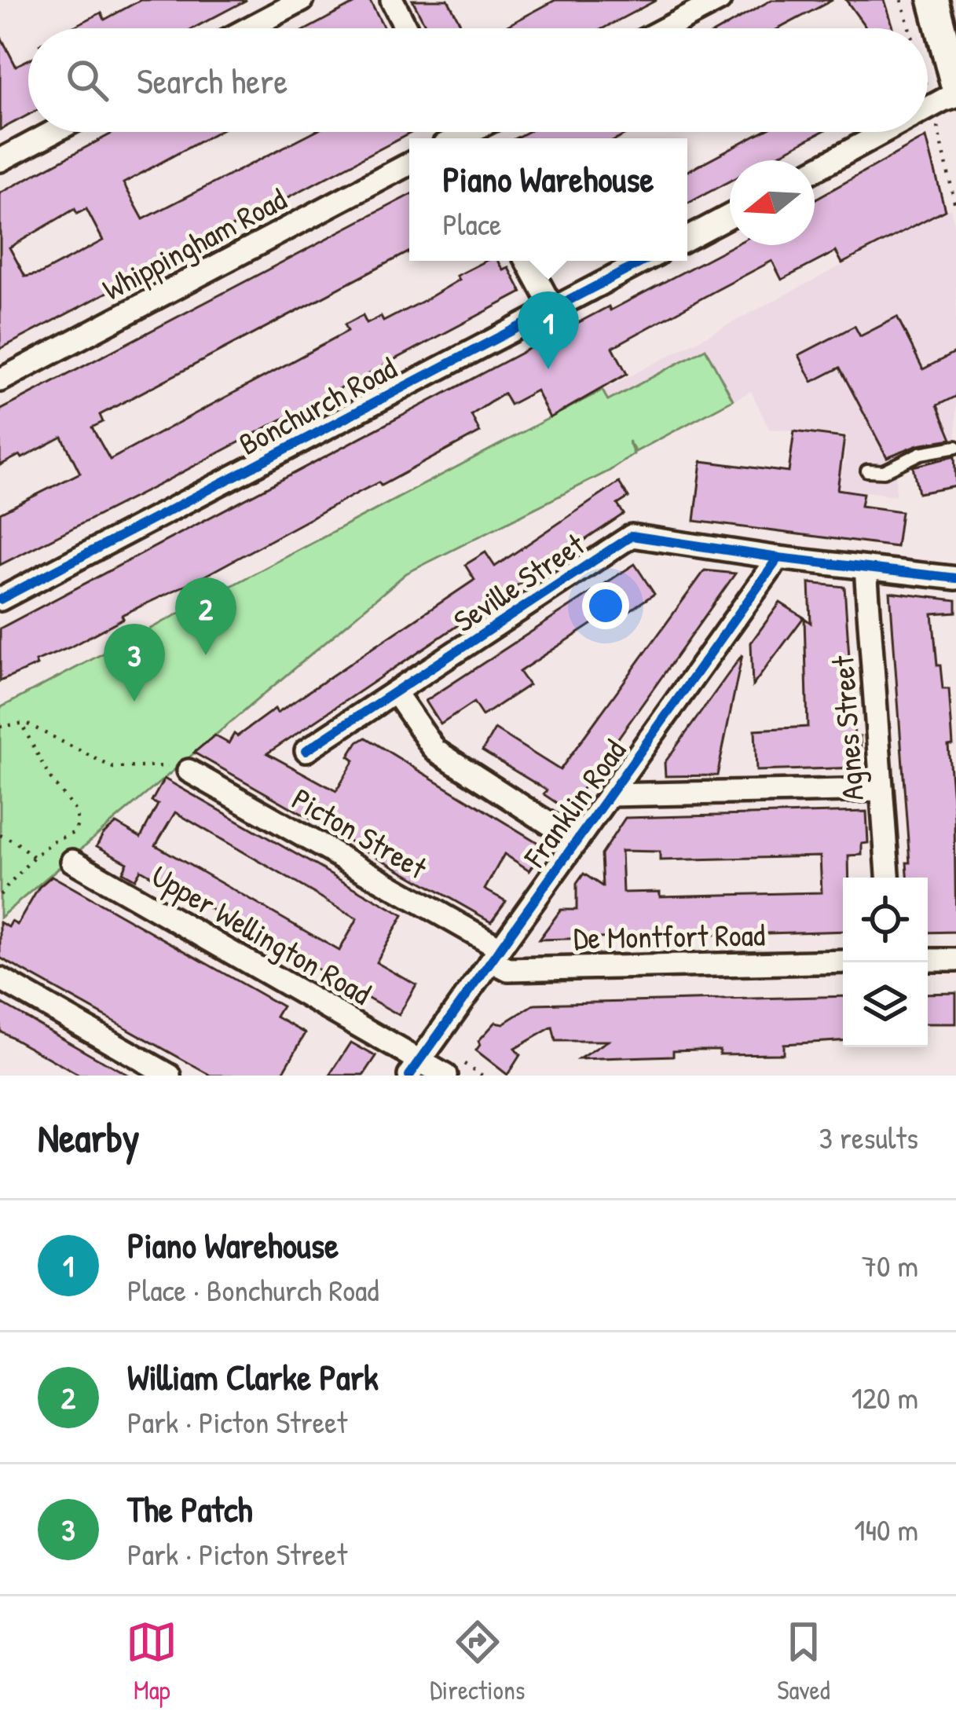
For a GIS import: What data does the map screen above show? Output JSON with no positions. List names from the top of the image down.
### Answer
{
  "streets": {
    "street": [
      "Whippingham Road",
      "Bonchurch Road",
      "Seville Street",
      "Agnes Street",
      "Franklin Road",
      "Picton Street",
      "Upper Wellington Road",
      "De Montfort Road"
    ]
  },
  "crossings": [
    ["Seville Street", "Agnes Street"],
    ["Seville Street", "Franklin Road"],
    ["Franklin Road", "Picton Street"],
    ["Franklin Road", "Upper Wellington Road"],
    ["Franklin Road", "De Montfort Road"],
    ["Picton Street", "De Montfort Road"]
  ],
  "north": "left",
  "page": {
    "search": "Search here",
    "popup": ["Piano Warehouse", "Place"],
    "pins": ["1", "2", "3"],
    "heading": ["Nearby", "3 results"],
    "list": [
      {
        "mark": "1",
        "name": "Piano Warehouse",
        "note": "Place · Bonchurch Road",
        "value": "70 m"
      },
      {
        "mark": "2",
        "name": "William Clarke Park",
        "note": "Park · Picton Street",
        "value": "120 m"
      },
      {
        "mark": "3",
        "name": "The Patch",
        "note": "Park · Picton Street",
        "value": "140 m"
      }
    ],
    "nav": ["Map", "Directions", "Saved"]
  }
}
